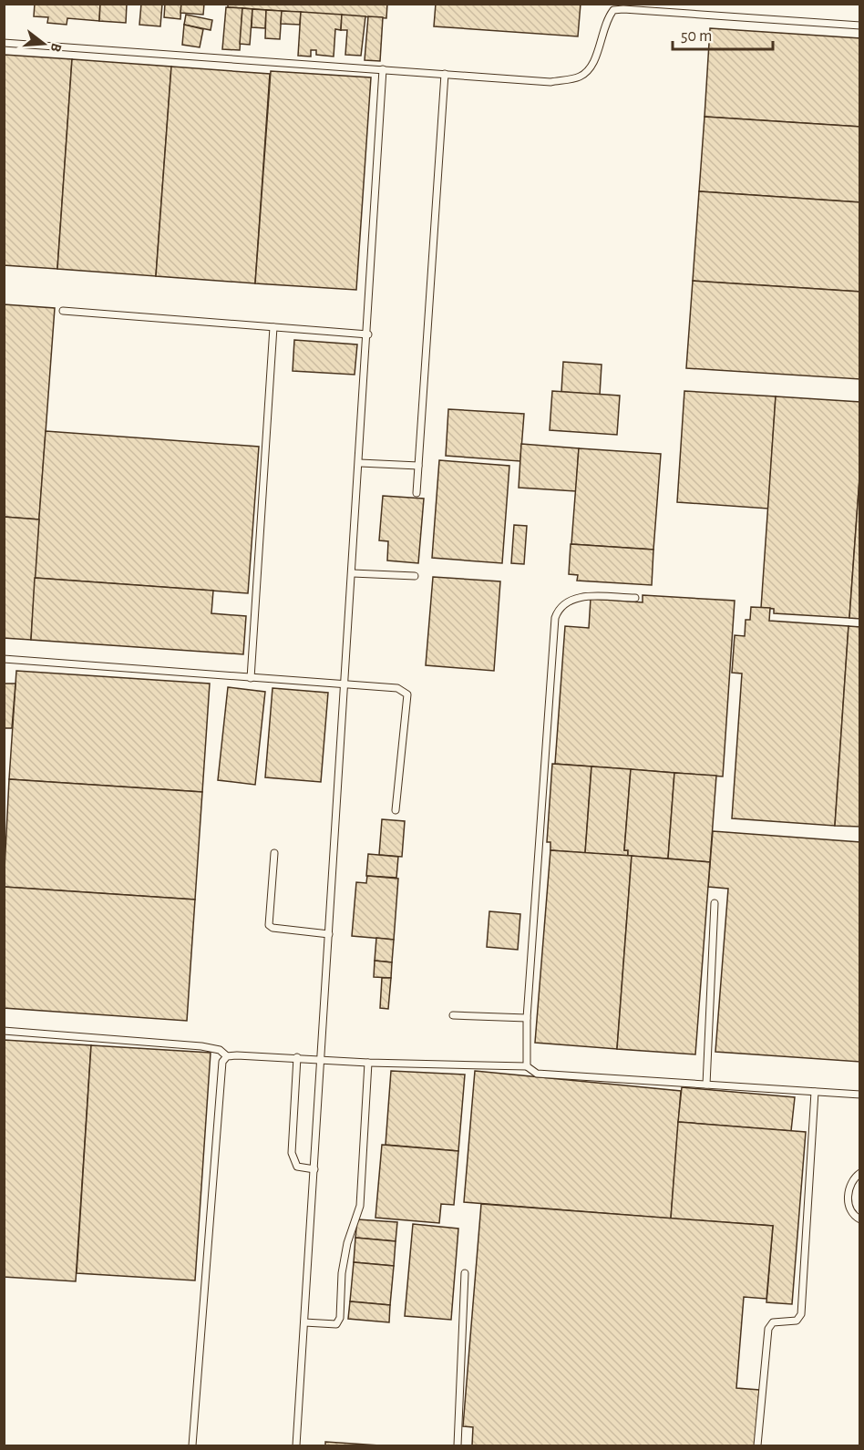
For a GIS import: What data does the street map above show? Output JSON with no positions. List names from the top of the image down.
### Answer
{
  "scale_bar": "50 m",
  "north": "right"
}
